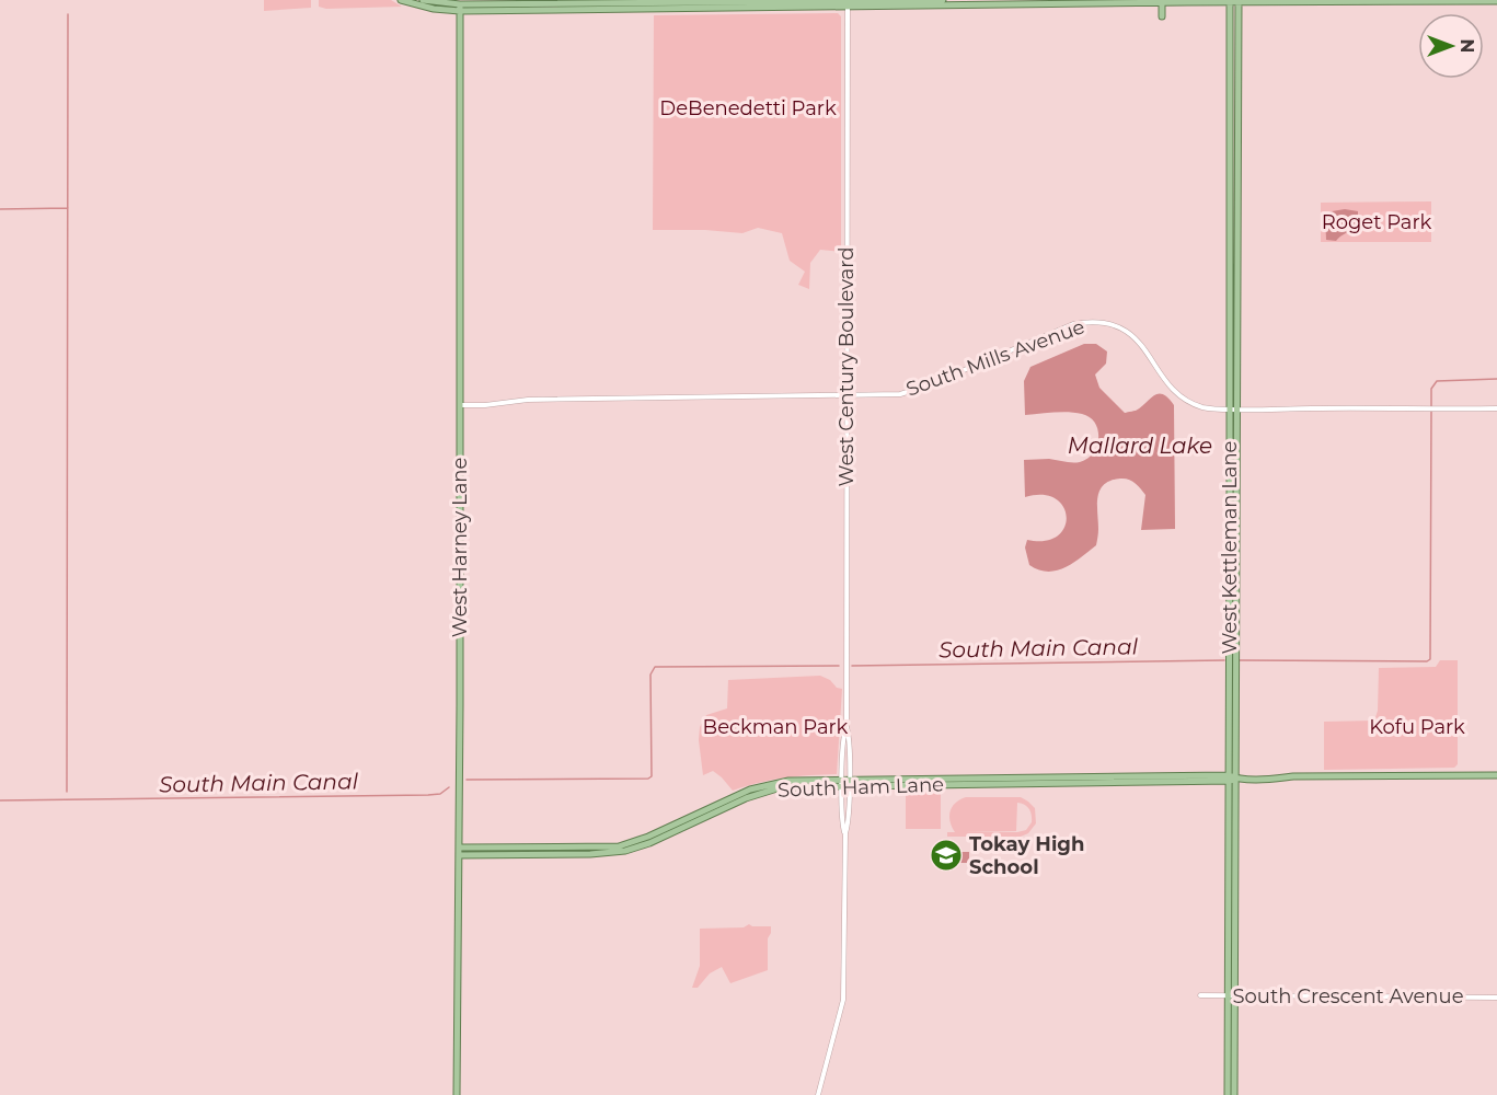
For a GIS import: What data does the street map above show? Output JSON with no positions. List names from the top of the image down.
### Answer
{
  "streets": {
    "main road": ["West Harney Lane", "West Kettleman Lane", "South Ham Lane"],
    "street": ["South Mills Avenue", "West Century Boulevard", "South Crescent Avenue"]
  },
  "crossings": [
    ["South Mills Avenue", "West Century Boulevard"],
    ["South Mills Avenue", "West Harney Lane"],
    ["South Mills Avenue", "West Kettleman Lane"],
    ["West Century Boulevard", "South Ham Lane"],
    ["West Harney Lane", "South Ham Lane"],
    ["West Kettleman Lane", "South Ham Lane"],
    ["West Kettleman Lane", "South Crescent Avenue"]
  ],
  "water": ["Mallard Lake", "South Main Canal"],
  "parks": [
    "DeBenedetti Park",
    "Roget Park",
    "Beckman Park",
    "Kofu Park"
  ],
  "places": {
    "school or university": ["Tokay High School"]
  },
  "north": "right"
}
